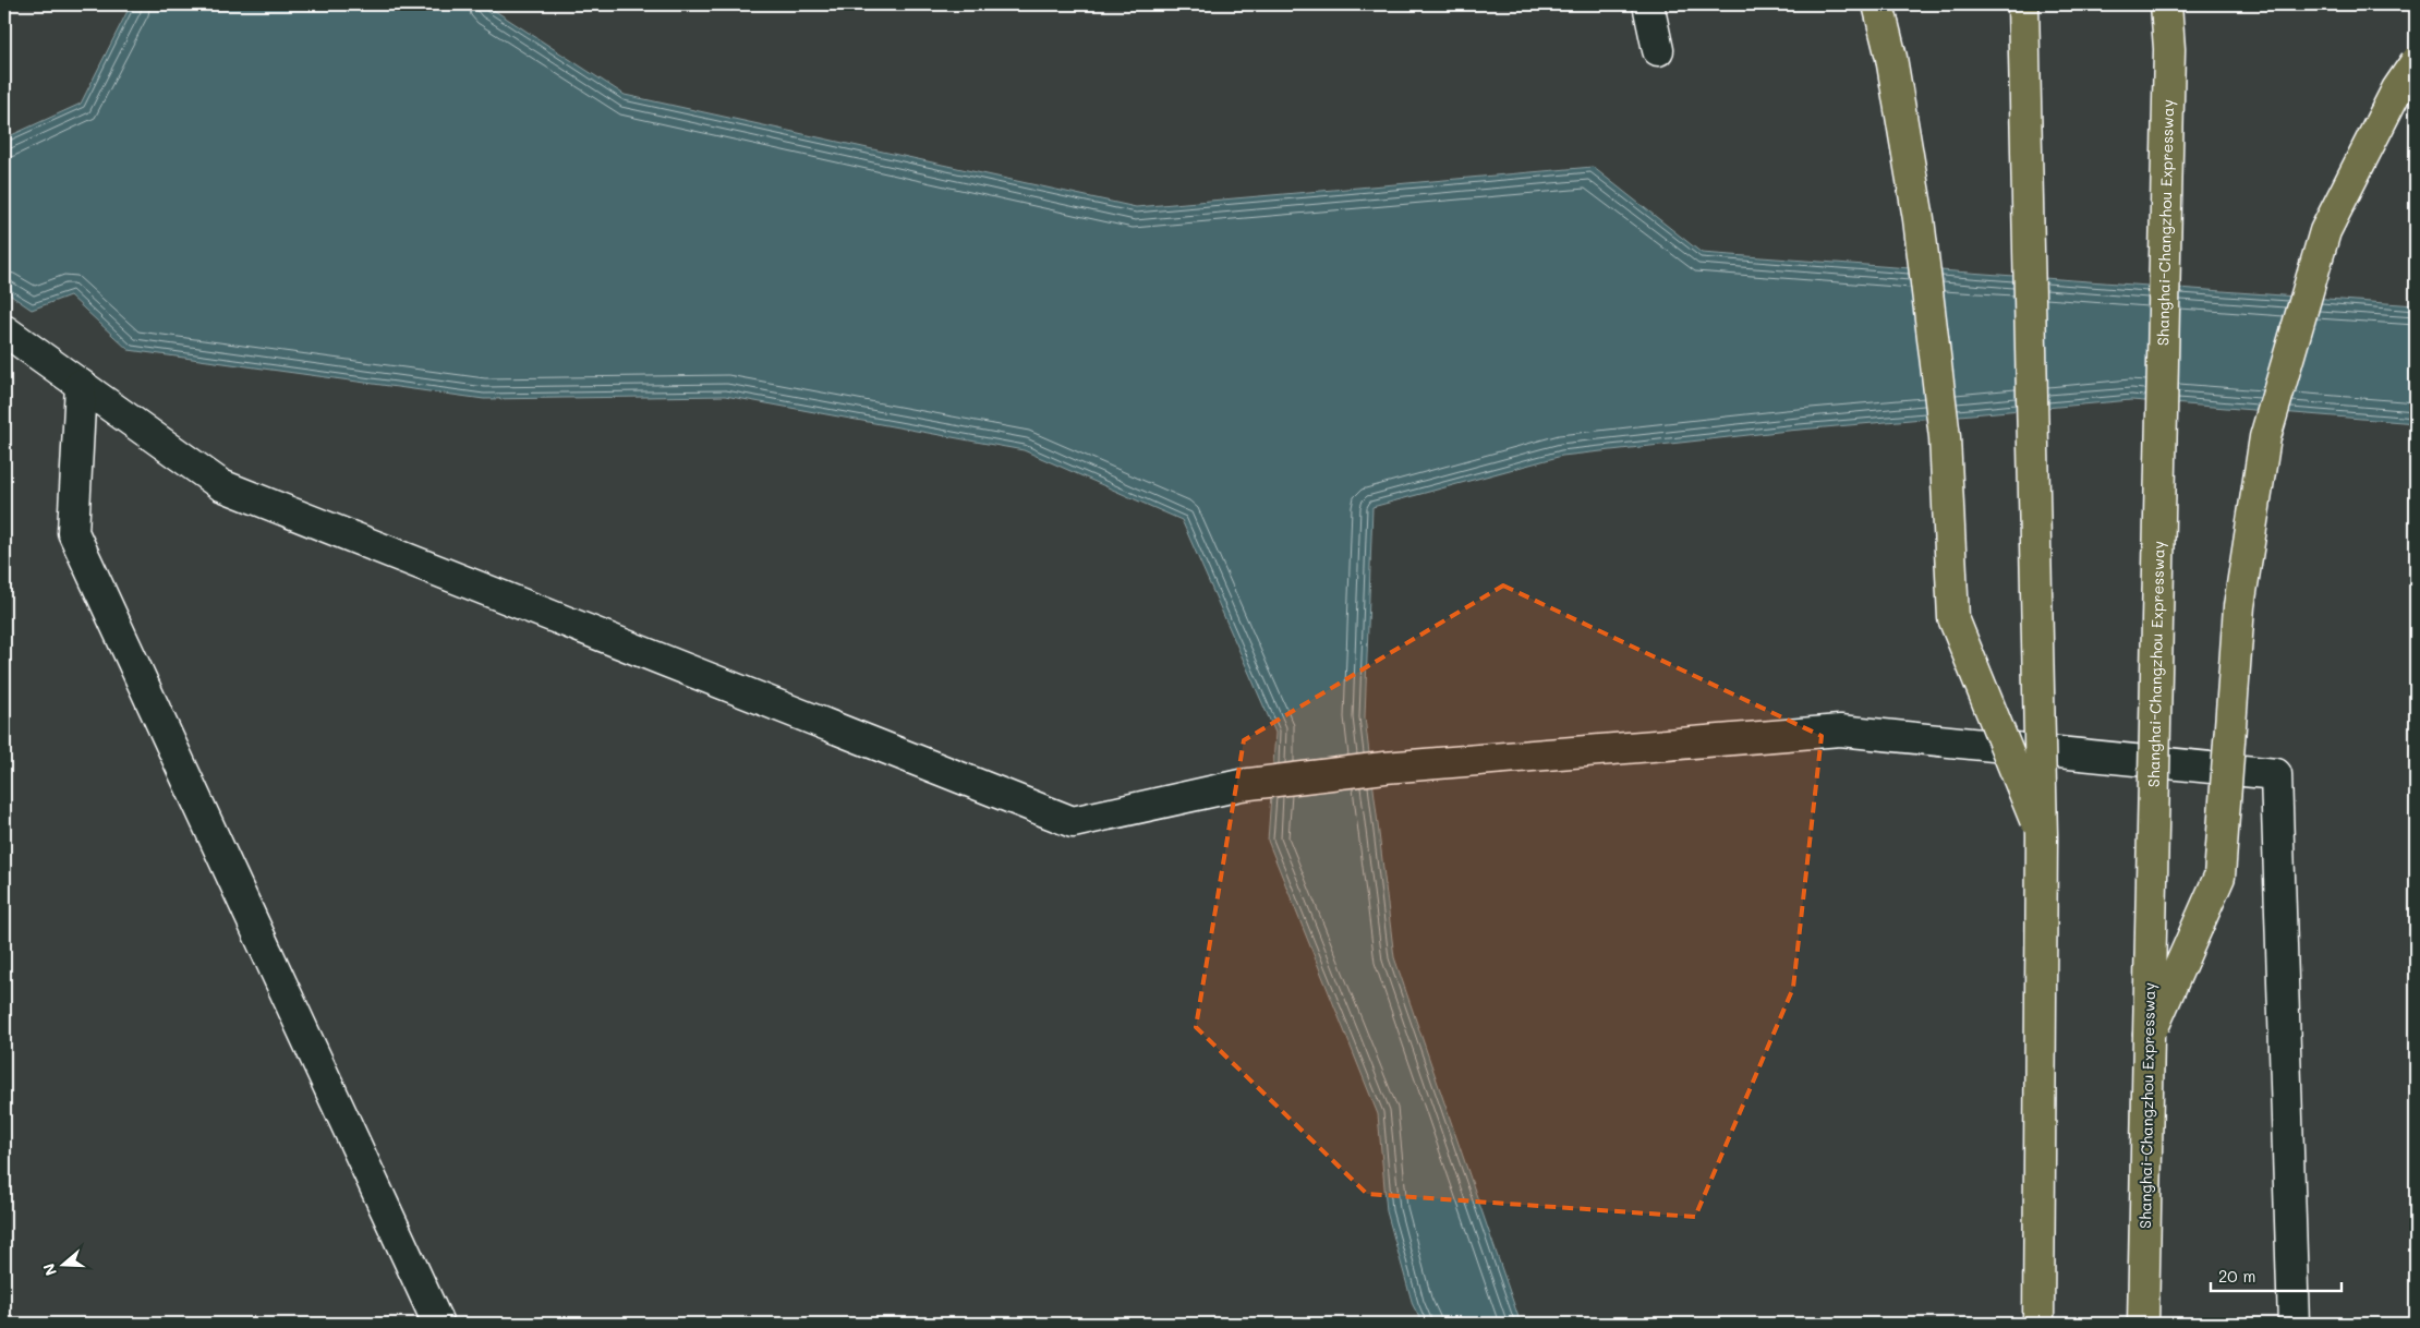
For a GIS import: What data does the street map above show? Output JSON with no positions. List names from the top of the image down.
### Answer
{
  "streets": {
    "highway": ["Shanghai-Changzhou Expressway"]
  },
  "scale_bar": "20 m",
  "north": "left"
}
